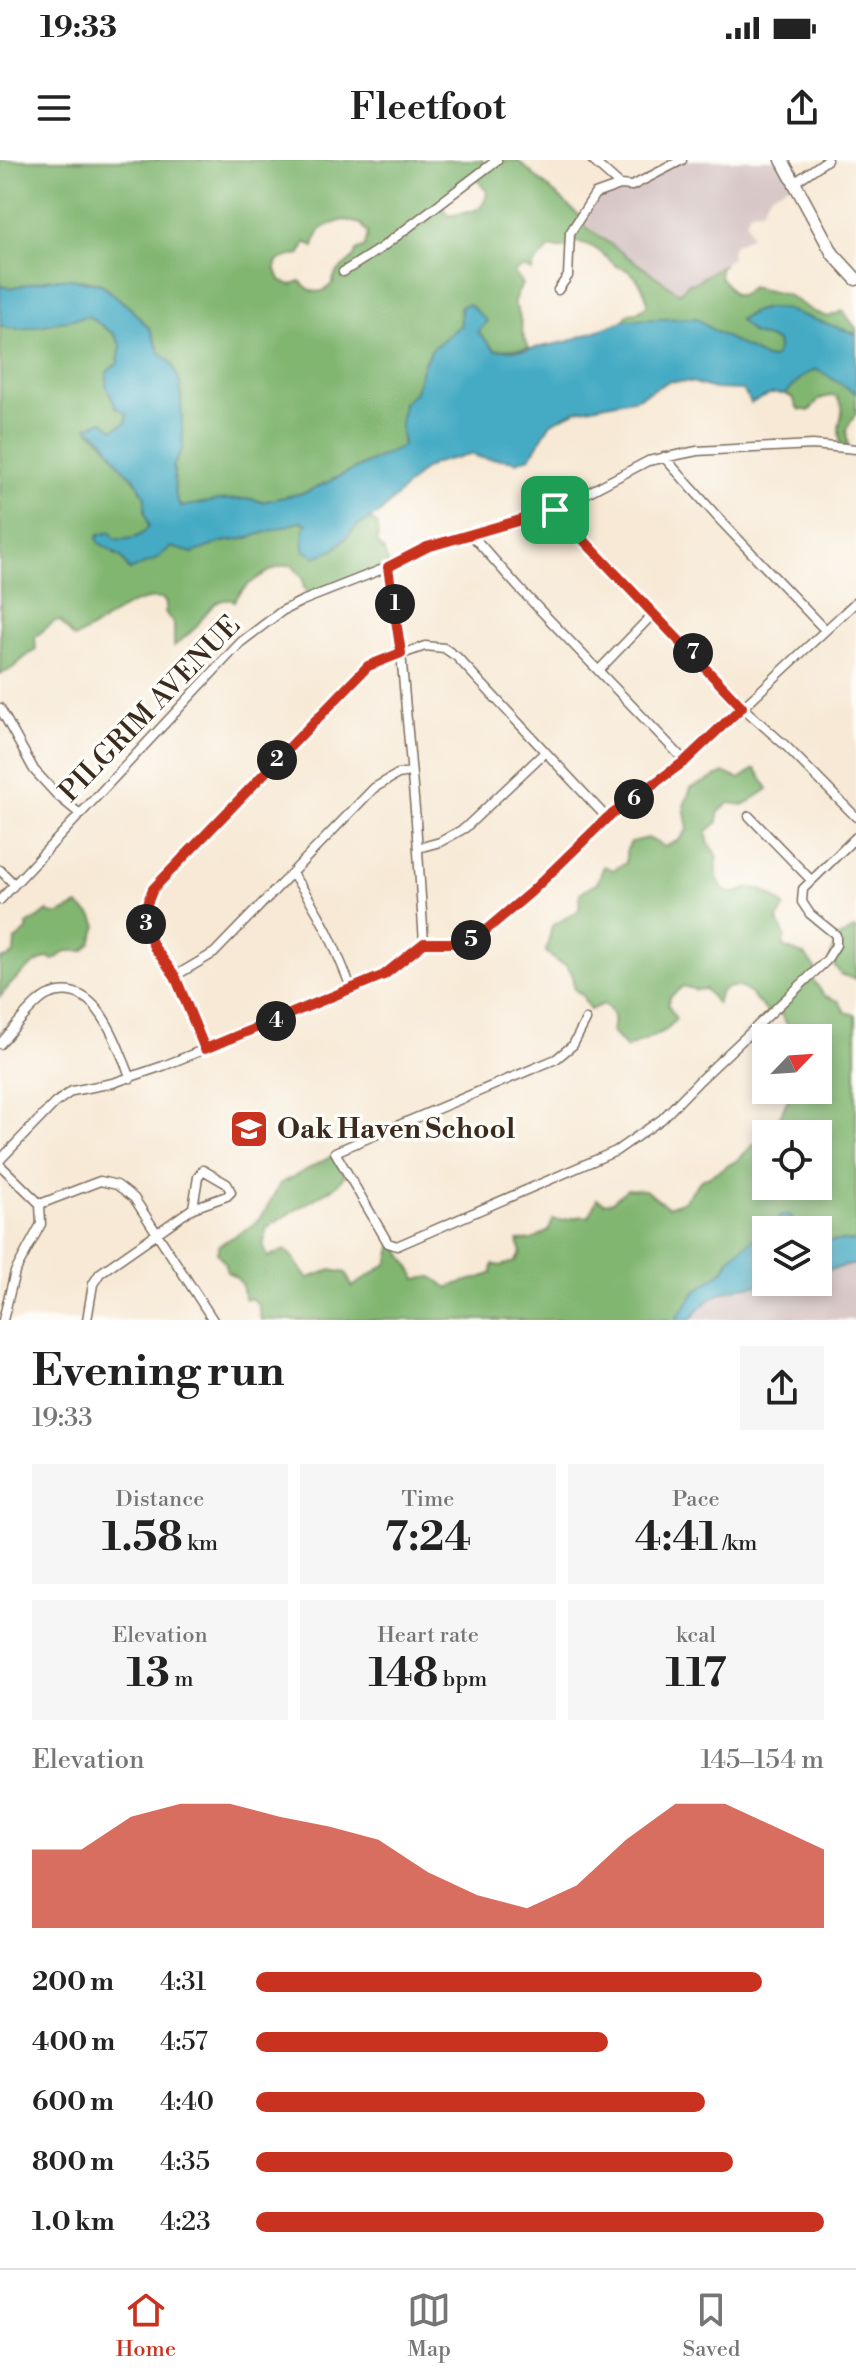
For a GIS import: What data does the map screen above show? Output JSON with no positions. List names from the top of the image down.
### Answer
{
  "streets": {
    "street": ["PILGRIM AVENUE"]
  },
  "places": {
    "school or university": ["Oak Haven School"]
  },
  "north": "top right",
  "page": {
    "status": "19:33",
    "header": "Fleetfoot",
    "pins": [
      "1",
      "7",
      "2",
      "6",
      "3",
      "5",
      "4"
    ],
    "heading": ["Evening run", "19:33"],
    "stats": [
      ["Distance", "1.58 km"],
      ["Time", "7:24"],
      ["Pace", "4:41 /km"],
      ["Elevation", "13 m"],
      ["Heart rate", "148 bpm"],
      ["kcal", "117"]
    ],
    "chart": ["Elevation", "145–154 m"],
    "list": [
      {
        "name": "200 m",
        "note": "4:31"
      },
      {
        "name": "400 m",
        "note": "4:57"
      },
      {
        "name": "600 m",
        "note": "4:40"
      },
      {
        "name": "800 m",
        "note": "4:35"
      },
      {
        "name": "1.0 km",
        "note": "4:23"
      }
    ],
    "tabs": ["Home", "Map", "Saved"]
  }
}
